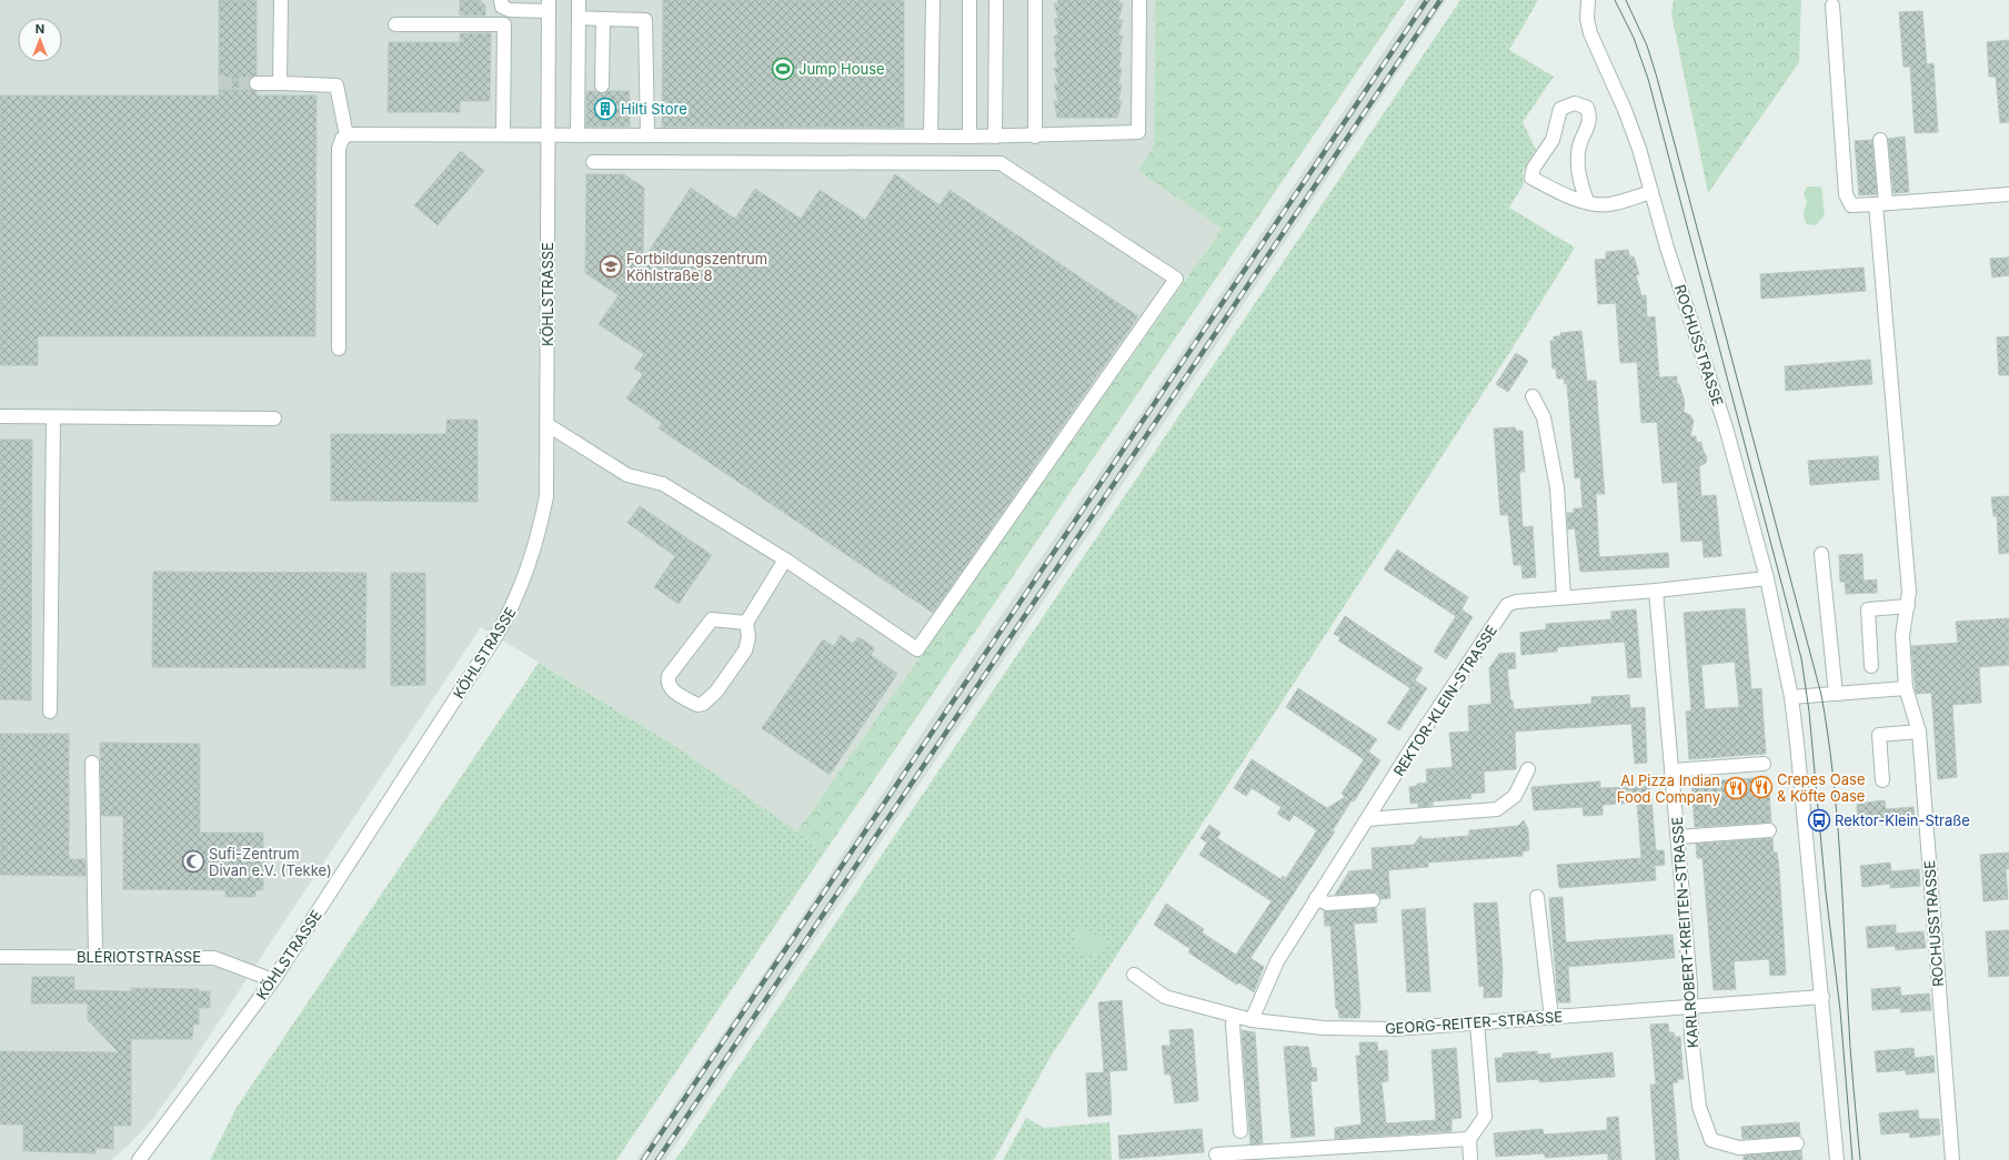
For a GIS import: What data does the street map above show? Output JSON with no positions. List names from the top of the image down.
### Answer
{
  "streets": {
    "street": [
      "KÖHLSTRASSE",
      "ROCHUSSTRASSE",
      "REKTOR-KLEIN-STRASSE",
      "KARLROBERT-KREITEN-STRASSE",
      "BLÉRIOTSTRASSE",
      "GEORG-REITER-STRASSE"
    ]
  },
  "crossings": [
    ["KÖHLSTRASSE", "BLÉRIOTSTRASSE"],
    ["ROCHUSSTRASSE", "REKTOR-KLEIN-STRASSE"],
    ["ROCHUSSTRASSE", "GEORG-REITER-STRASSE"],
    ["REKTOR-KLEIN-STRASSE", "KARLROBERT-KREITEN-STRASSE"],
    ["REKTOR-KLEIN-STRASSE", "GEORG-REITER-STRASSE"],
    ["KARLROBERT-KREITEN-STRASSE", "GEORG-REITER-STRASSE"]
  ],
  "places": {
    "sports": ["Jump House"],
    "building": ["Hilti Store"],
    "school or university": ["Fortbildungszentrum Köhlstraße 8"],
    "restaurant": ["Crepes Oase & Köfte Oase", "Al Pizza Indian Food Company"],
    "bus stop": ["Rektor-Klein-Straße"],
    "mosque": ["Sufi-Zentrum Divan e.V. (Tekke)"]
  },
  "north": "top"
}
